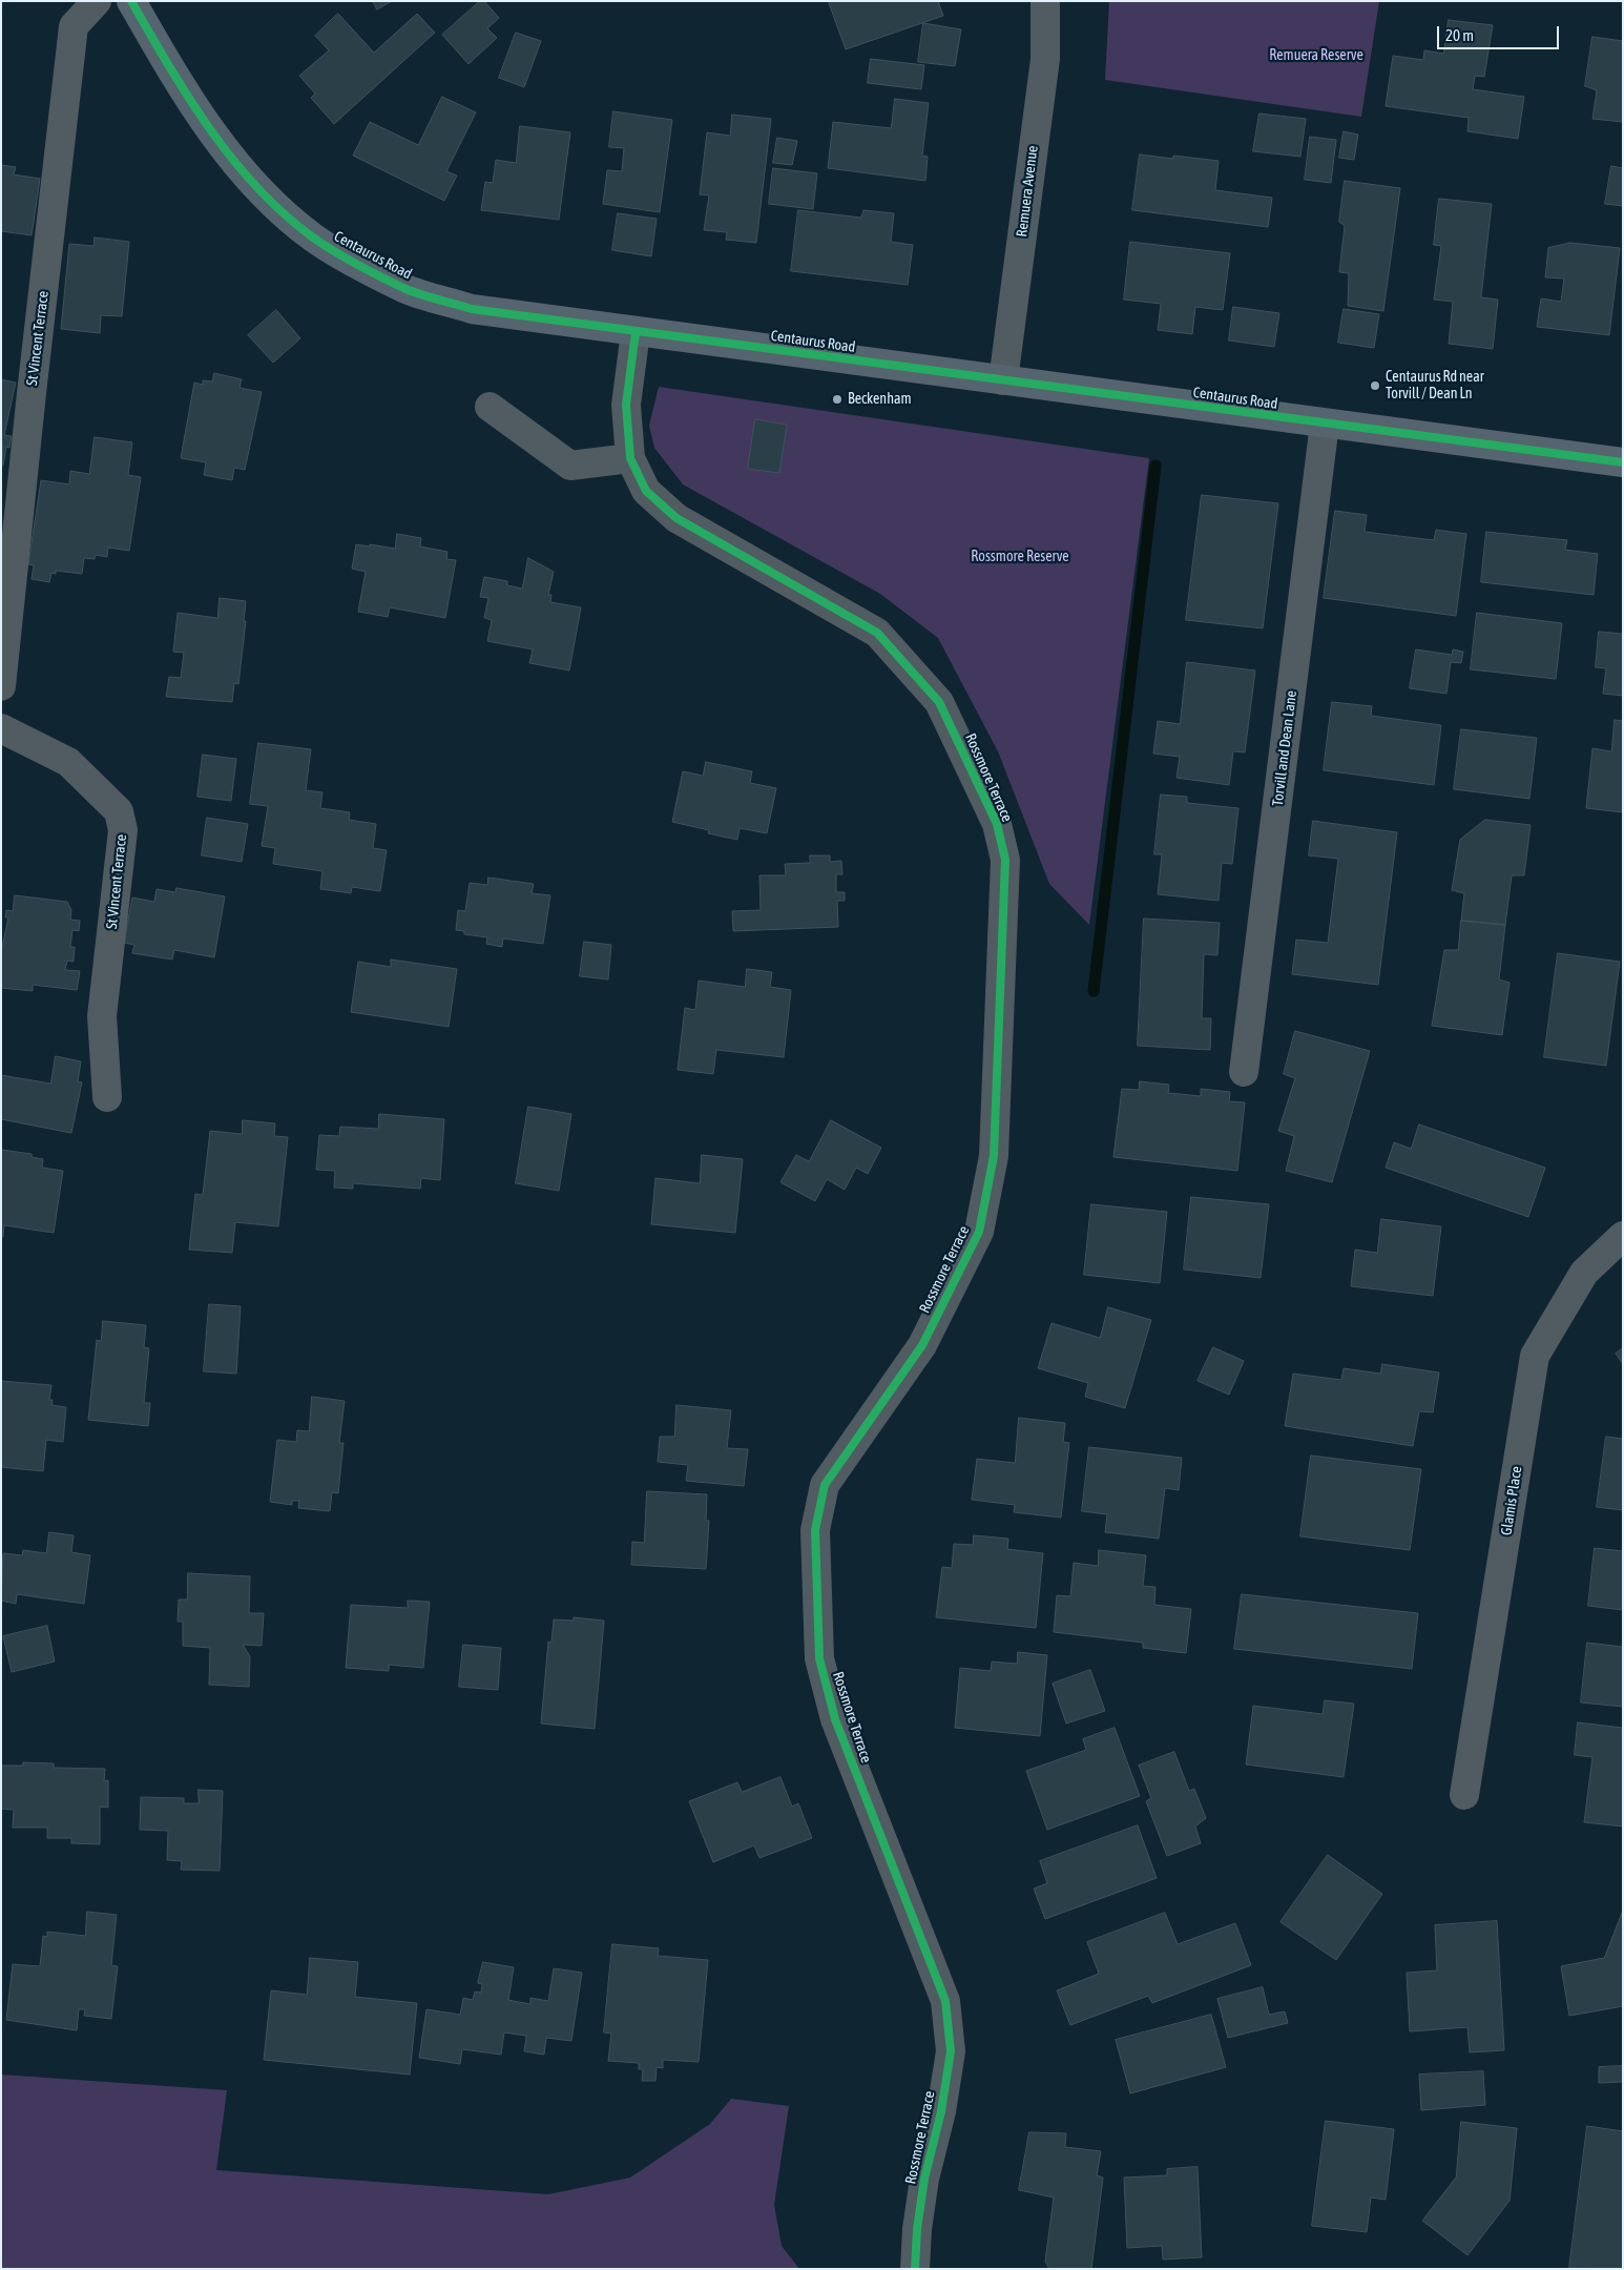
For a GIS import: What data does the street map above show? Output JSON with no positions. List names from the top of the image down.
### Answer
{
  "streets": {
    "main road": ["Centaurus Road"],
    "street": [
      "Remuera Avenue",
      "St Vincent Terrace",
      "Torvill and Dean Lane",
      "Rossmore Terrace",
      "Glamis Place"
    ]
  },
  "crossings": [
    ["Remuera Avenue", "Centaurus Road"],
    ["Centaurus Road", "Torvill and Dean Lane"],
    ["Centaurus Road", "Rossmore Terrace"]
  ],
  "parks": ["Remuera Reserve", "Rossmore Reserve"],
  "places": ["Centaurus Rd near Torvill / Dean Ln", "Beckenham"],
  "scale_bar": "20 m"
}
